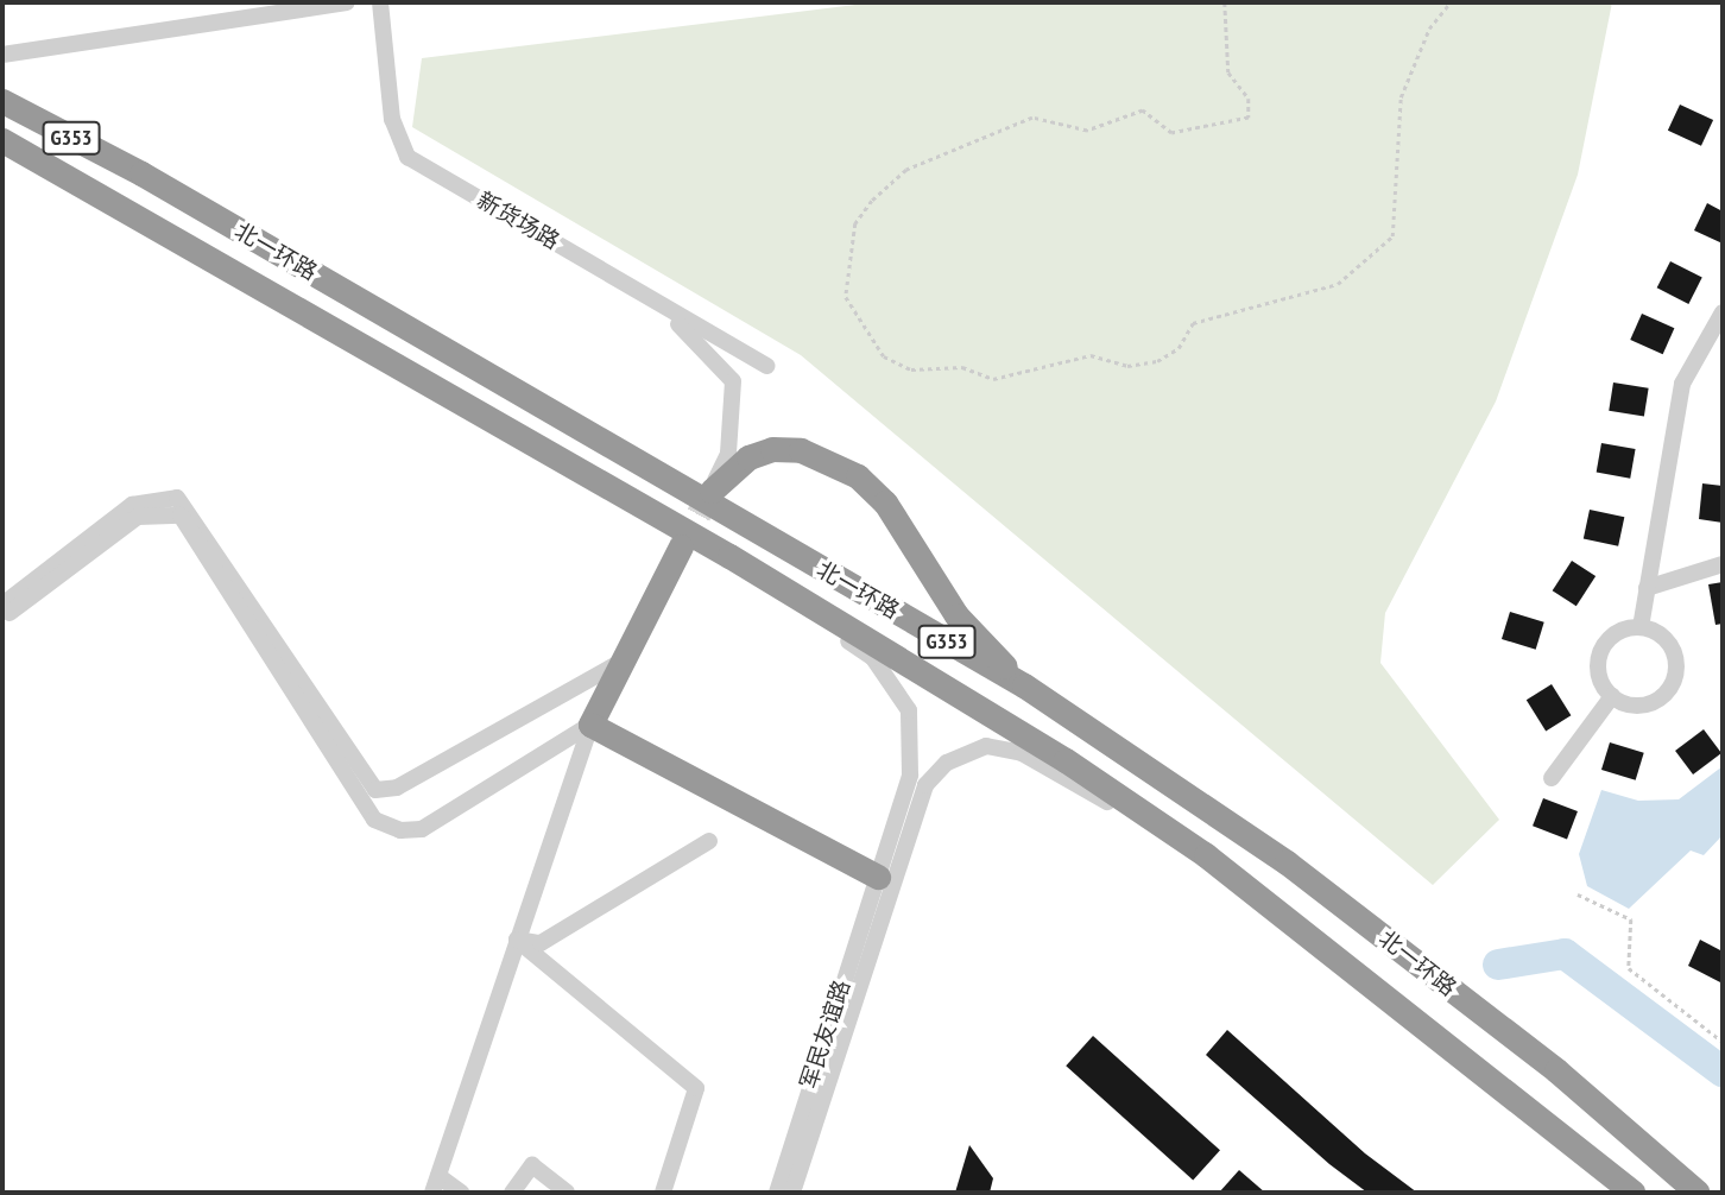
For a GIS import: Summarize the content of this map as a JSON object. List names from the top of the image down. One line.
{"streets":{"highway":["G353","北一环路"],"street":["新货场路","军民友谊路"]}}
